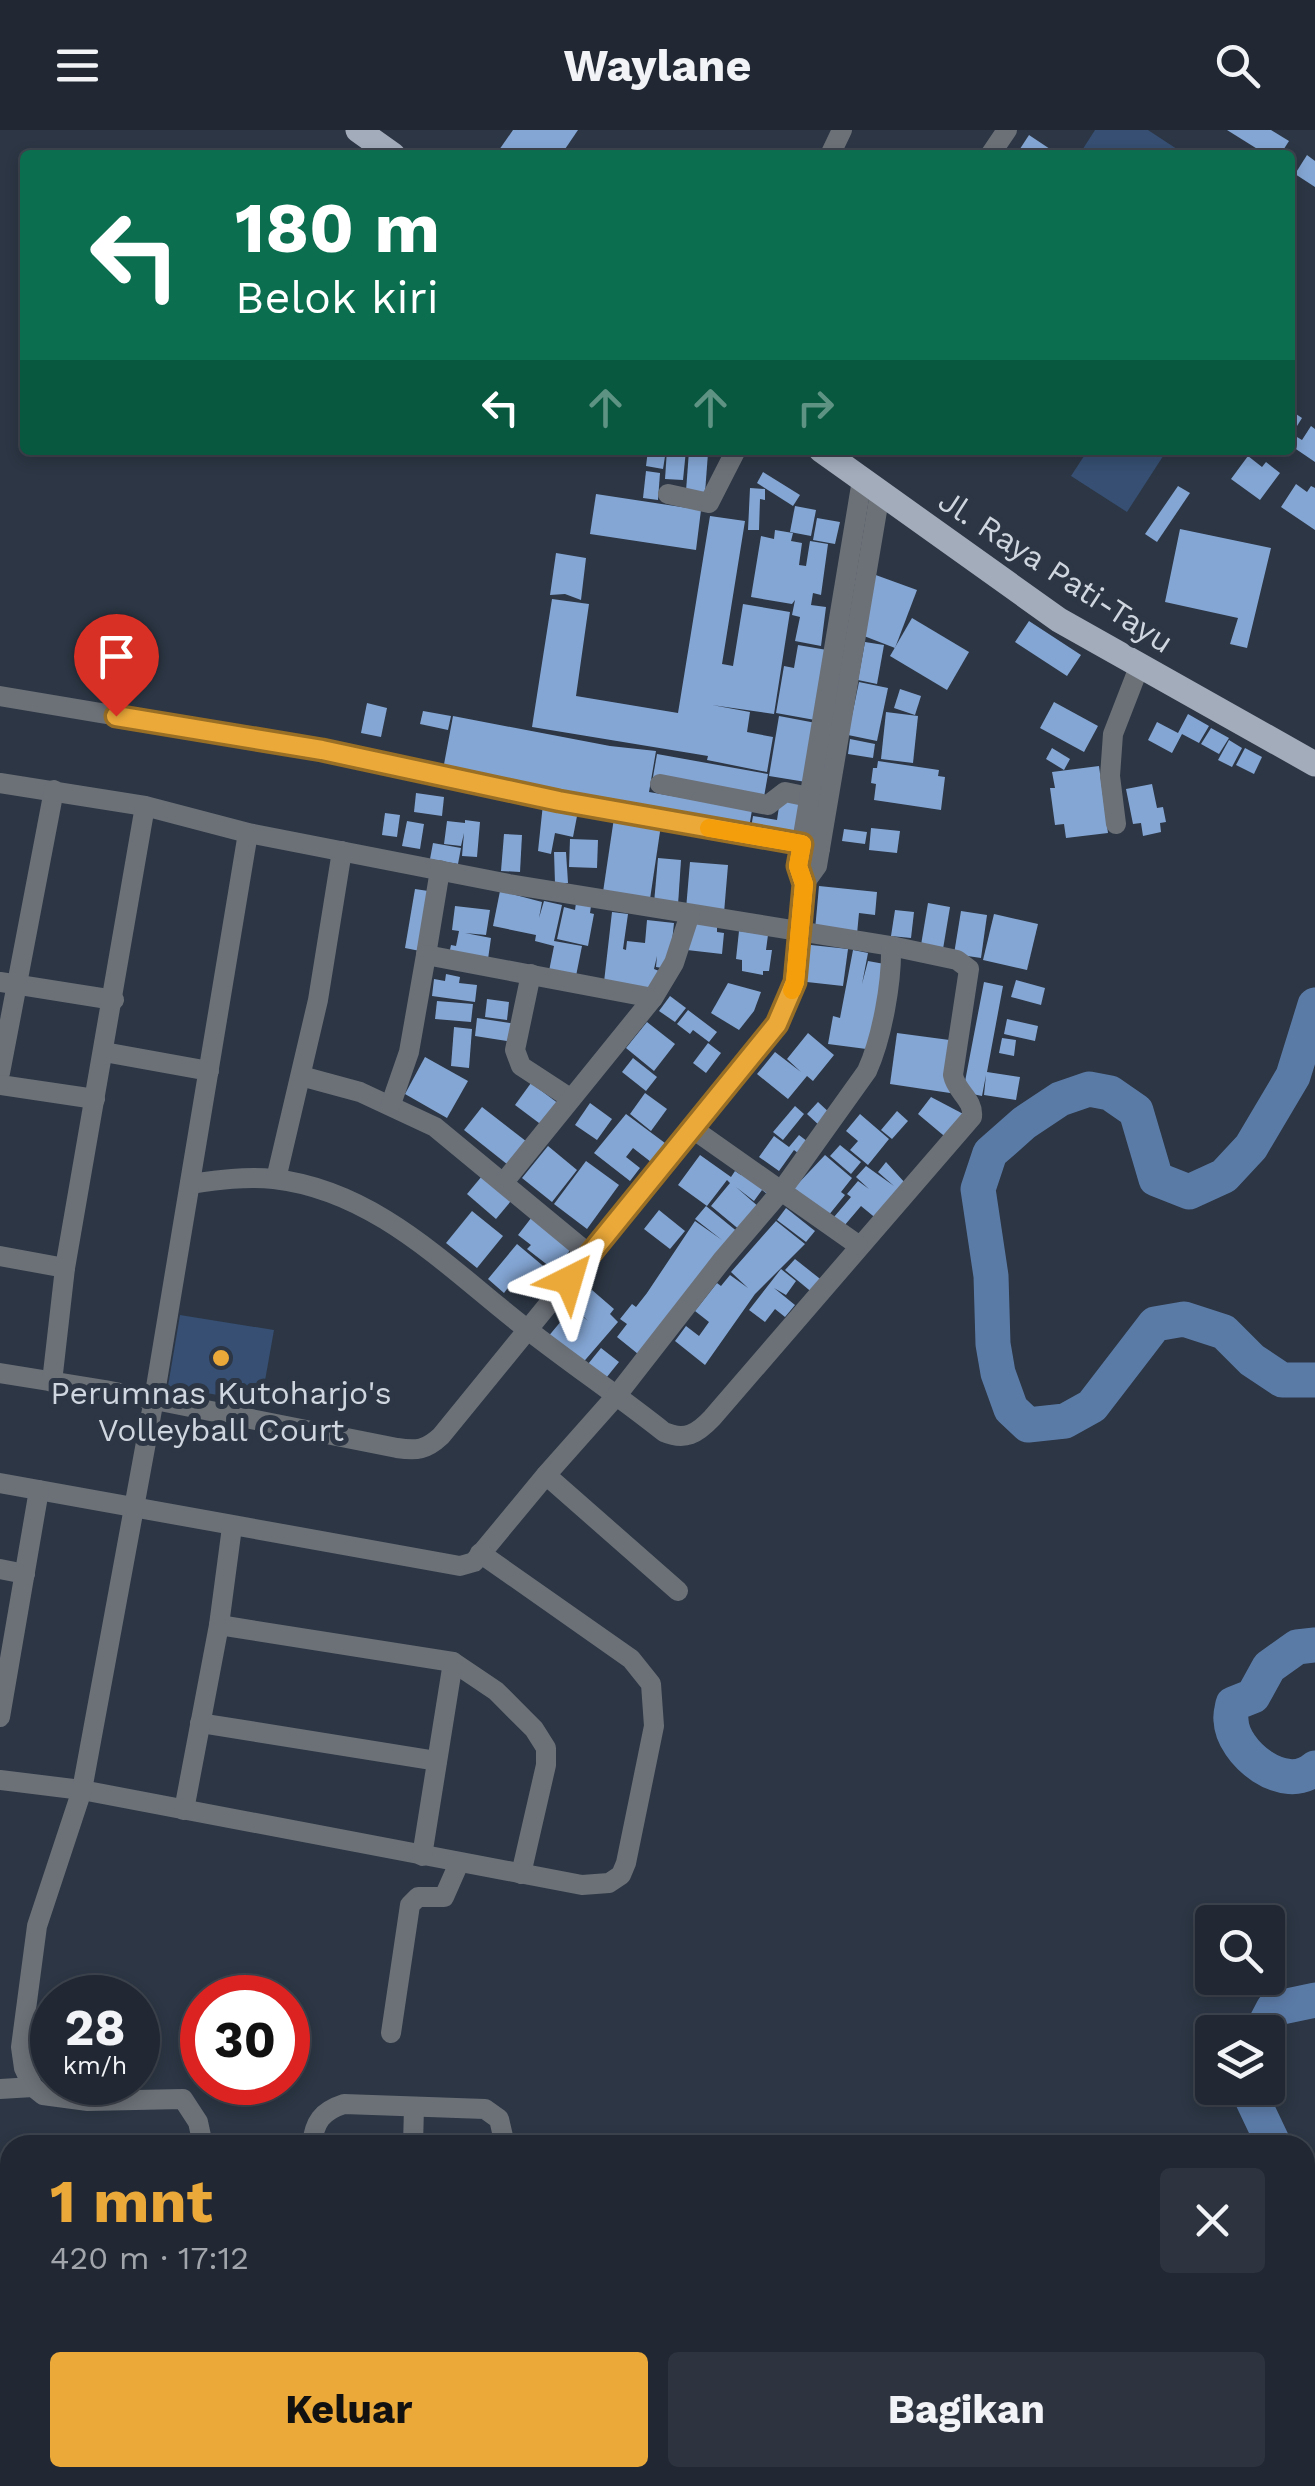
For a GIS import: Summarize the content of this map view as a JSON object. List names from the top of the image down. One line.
{"streets":{"main road":["Jl. Raya Pati-Tayu"]},"places":["Perumnas Kutoharjo's Volleyball Court"],"page":{"header":"Waylane","turn":["180 m","Belok kiri"],"speed":"28 km/h","limit":"30","heading":["1 mnt","420 m · 17:12"],"buttons":["Keluar","Bagikan"]}}
